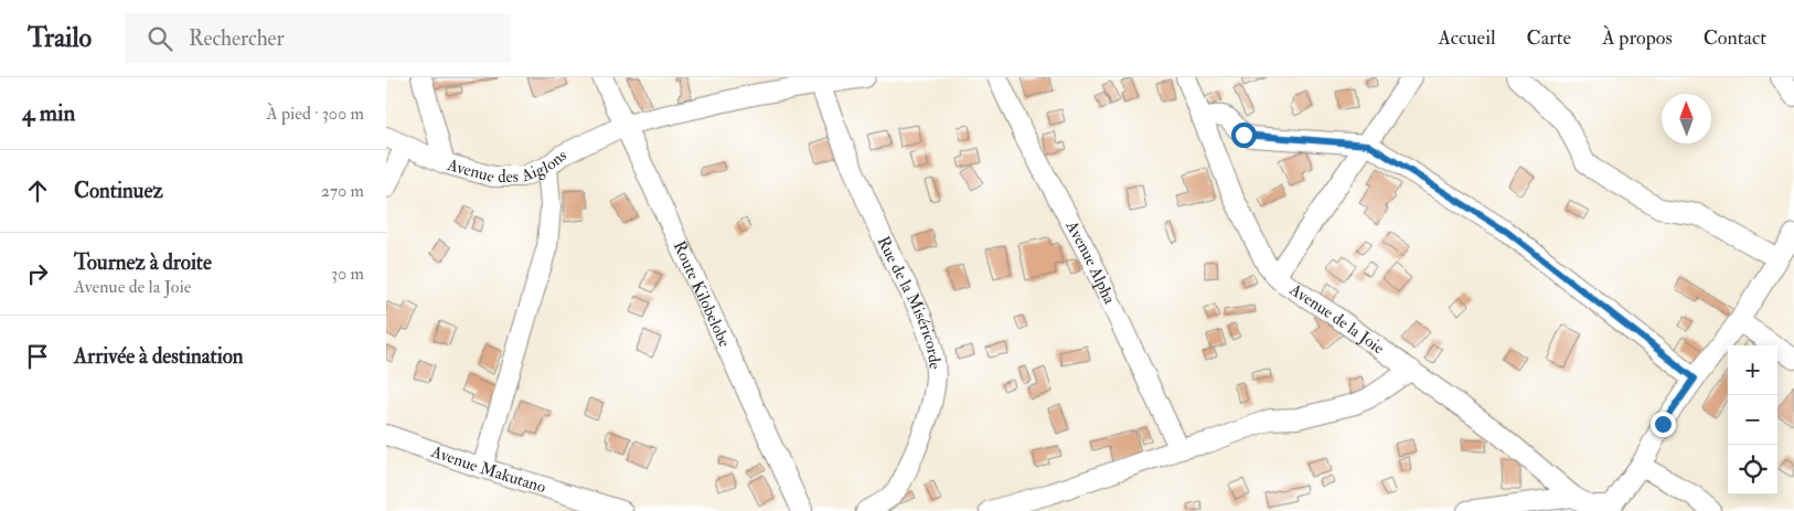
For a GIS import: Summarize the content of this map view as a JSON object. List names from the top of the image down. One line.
{"streets":{"street":["Avenue des Aiglons","Avenue Alpha","Route Kilobelobe","Rue de la Miséricorde","Avenue de la Joie","Avenue Makutano"]},"crossings":[["Avenue des Aiglons","Route Kilobelobe"],["Avenue des Aiglons","Rue de la Miséricorde"]],"north":"top","page":{"header":"Trailo","search":"Rechercher","nav":["Accueil","Carte","À propos","Contact"],"heading":["4 min","À pied · 300 m"],"list":[["Continuez","270 m"],["Tournez à droite","Avenue de la Joie","30 m"],"Arrivée à destination"],"map_buttons":["+","−"]}}
